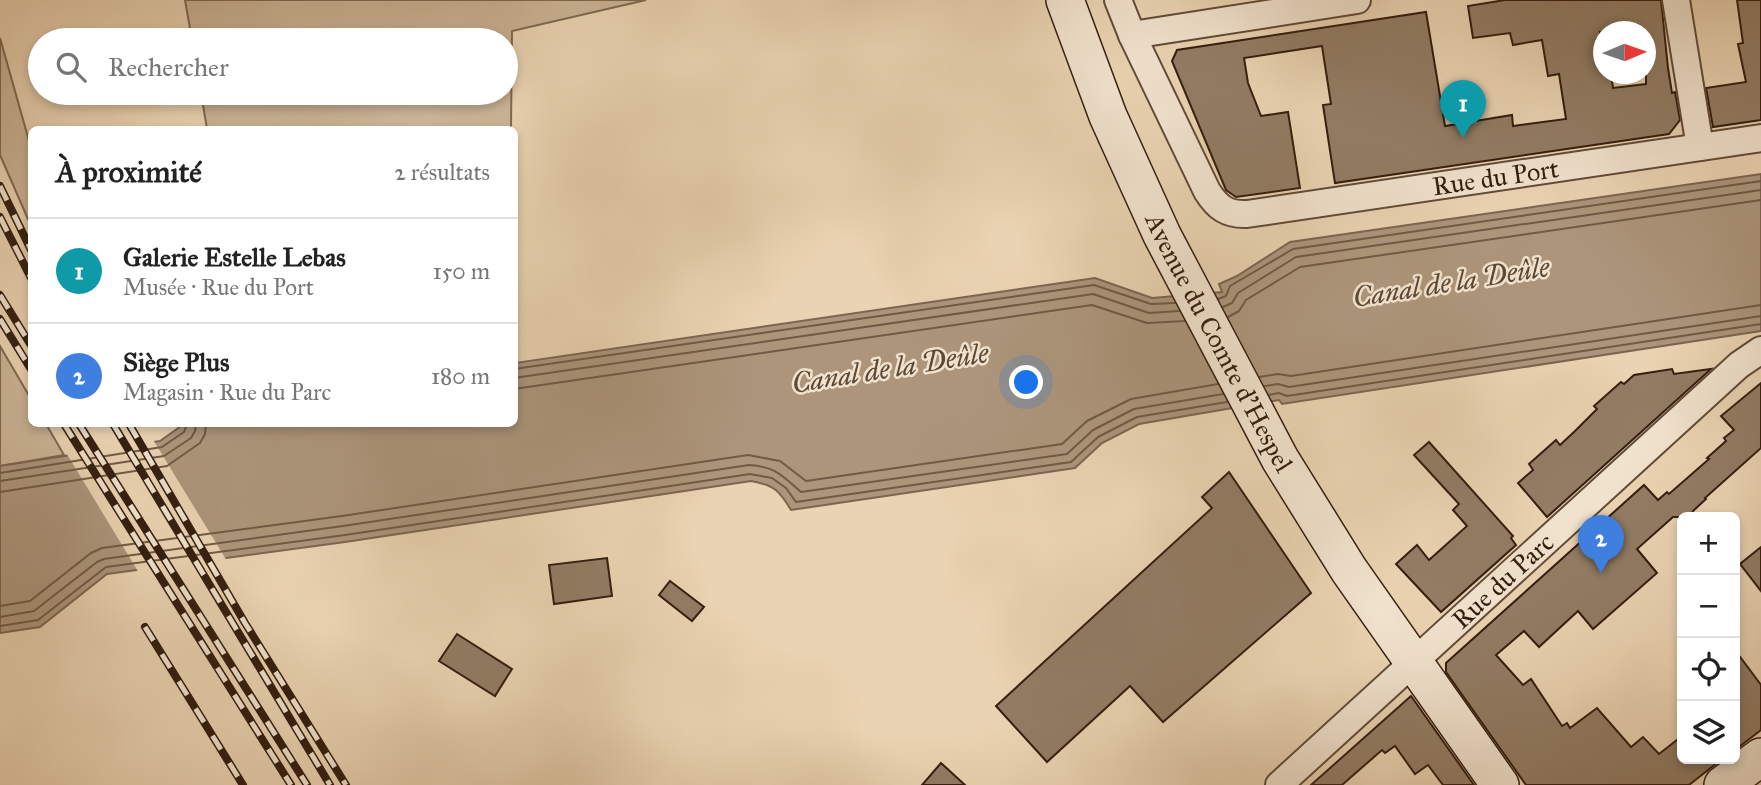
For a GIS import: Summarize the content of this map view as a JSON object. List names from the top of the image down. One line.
{"streets":{"street":["Rue du Port","Avenue du Comte d'Hespel","Rue du Parc"]},"crossings":[["Avenue du Comte d'Hespel","Rue du Parc"]],"water":["Canal de la Deûle"],"north":"right","page":{"search":"Rechercher","pins":["1","2"],"heading":["À proximité","2 résultats"],"list":[{"mark":"1","name":"Galerie Estelle Lebas","note":"Musée · Rue du Port","value":"150 m"},{"mark":"2","name":"Siège Plus","note":"Magasin · Rue du Parc","value":"180 m"}],"map_buttons":["+","−"]}}
